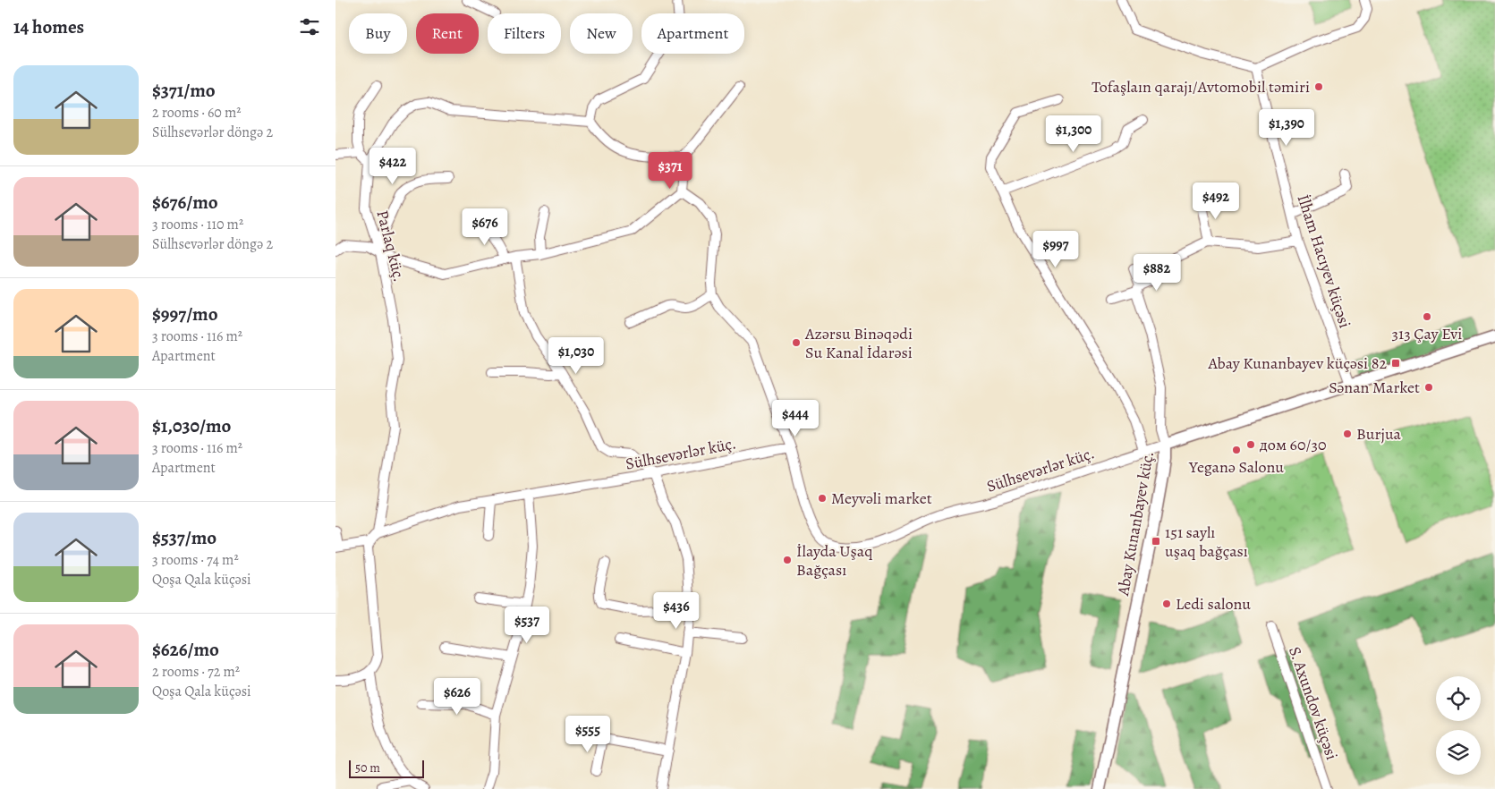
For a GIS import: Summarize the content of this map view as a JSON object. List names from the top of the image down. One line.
{"streets":{"street":["Parlaq küç.","İlham Hacıyev küçəsi","Sülhsevərlər küç.","Abay Kunanbayev küç.","S. Axundov küçəsi"]},"crossings":[["Parlaq küç.","Sülhsevərlər küç."],["İlham Hacıyev küçəsi","Abay Kunanbayev küç."],["Sülhsevərlər küç.","Abay Kunanbayev küç."]],"places":{"other":["Tofaşlaın qarajı/Avtomobil təmiri","313 Çay Evi","Azərsu Binəqədi Su Kanal İdarəsi","Sənan Market","Burjua","дом 60/30","Yeganə Salonu","Meyvəli market","İlayda Uşaq Bağçası","Ledi salonu"],"transit":["Abay Kunanbayev küçəsi 82","151 saylı uşaq bağçası"]},"scale_bar":"50 m","page":{"heading":"14 homes","chip":["Buy","Rent","Filters","New","Apartment"],"list":[{"name":"$371/mo","note":"2 rooms · 60 m² · Sülhsevərlər döngə 2"},{"name":"$676/mo","note":"3 rooms · 110 m² · Sülhsevərlər döngə 2"},{"name":"$997/mo","note":"3 rooms · 116 m² · Apartment"},{"name":"$1,030/mo","note":"3 rooms · 116 m² · Apartment"},{"name":"$537/mo","note":"3 rooms · 74 m² · Qoşa Qala küçəsi"},{"name":"$626/mo","note":"2 rooms · 72 m² · Qoşa Qala küçəsi"}],"price":["$1,390","$1,300","$422","$371","$492","$676","$997","$882","$1,030","$444","$436","$537","$626","$555"],"scale":"50 m"}}
